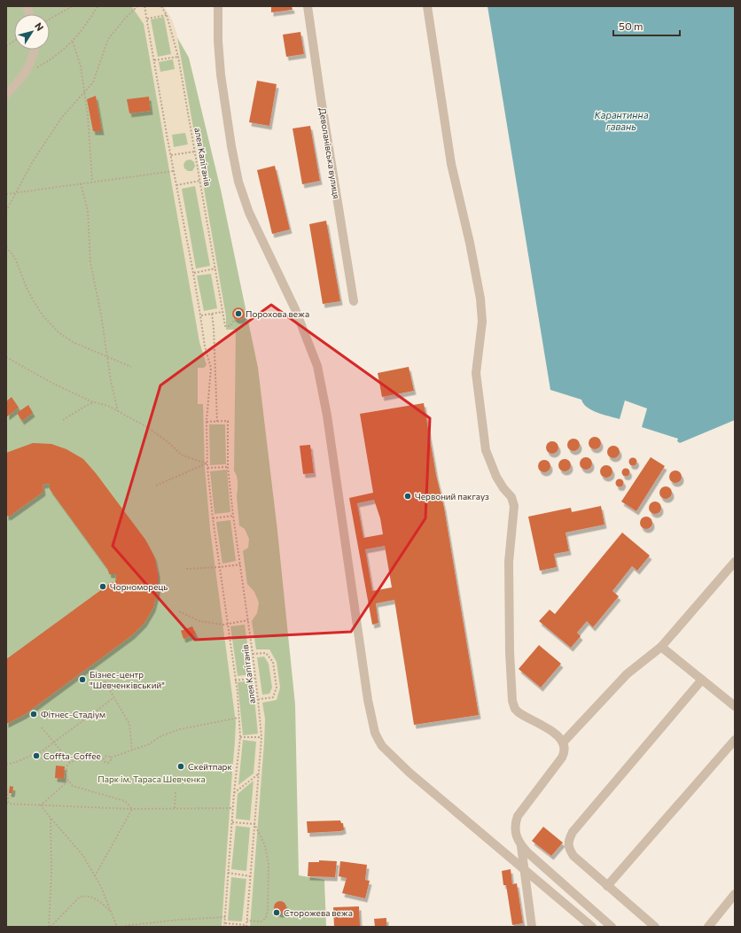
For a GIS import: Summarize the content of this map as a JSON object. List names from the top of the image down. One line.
{"streets":{"street":["Деволанівська вулиця"],"path":["алея Капітанів"]},"water":["Карантинна гавань"],"parks":["Парк ім. Тараса Шевченка"],"places":["Порохова вежа","Червоний пакгауз","Чорноморець","Бізнес-центр \"Шевченківський\"","Фітнес-Стадіум","Coffta-Coffee","Скейтпарк","Сторожева вежа"],"scale_bar":"50 m","north":"top right"}
